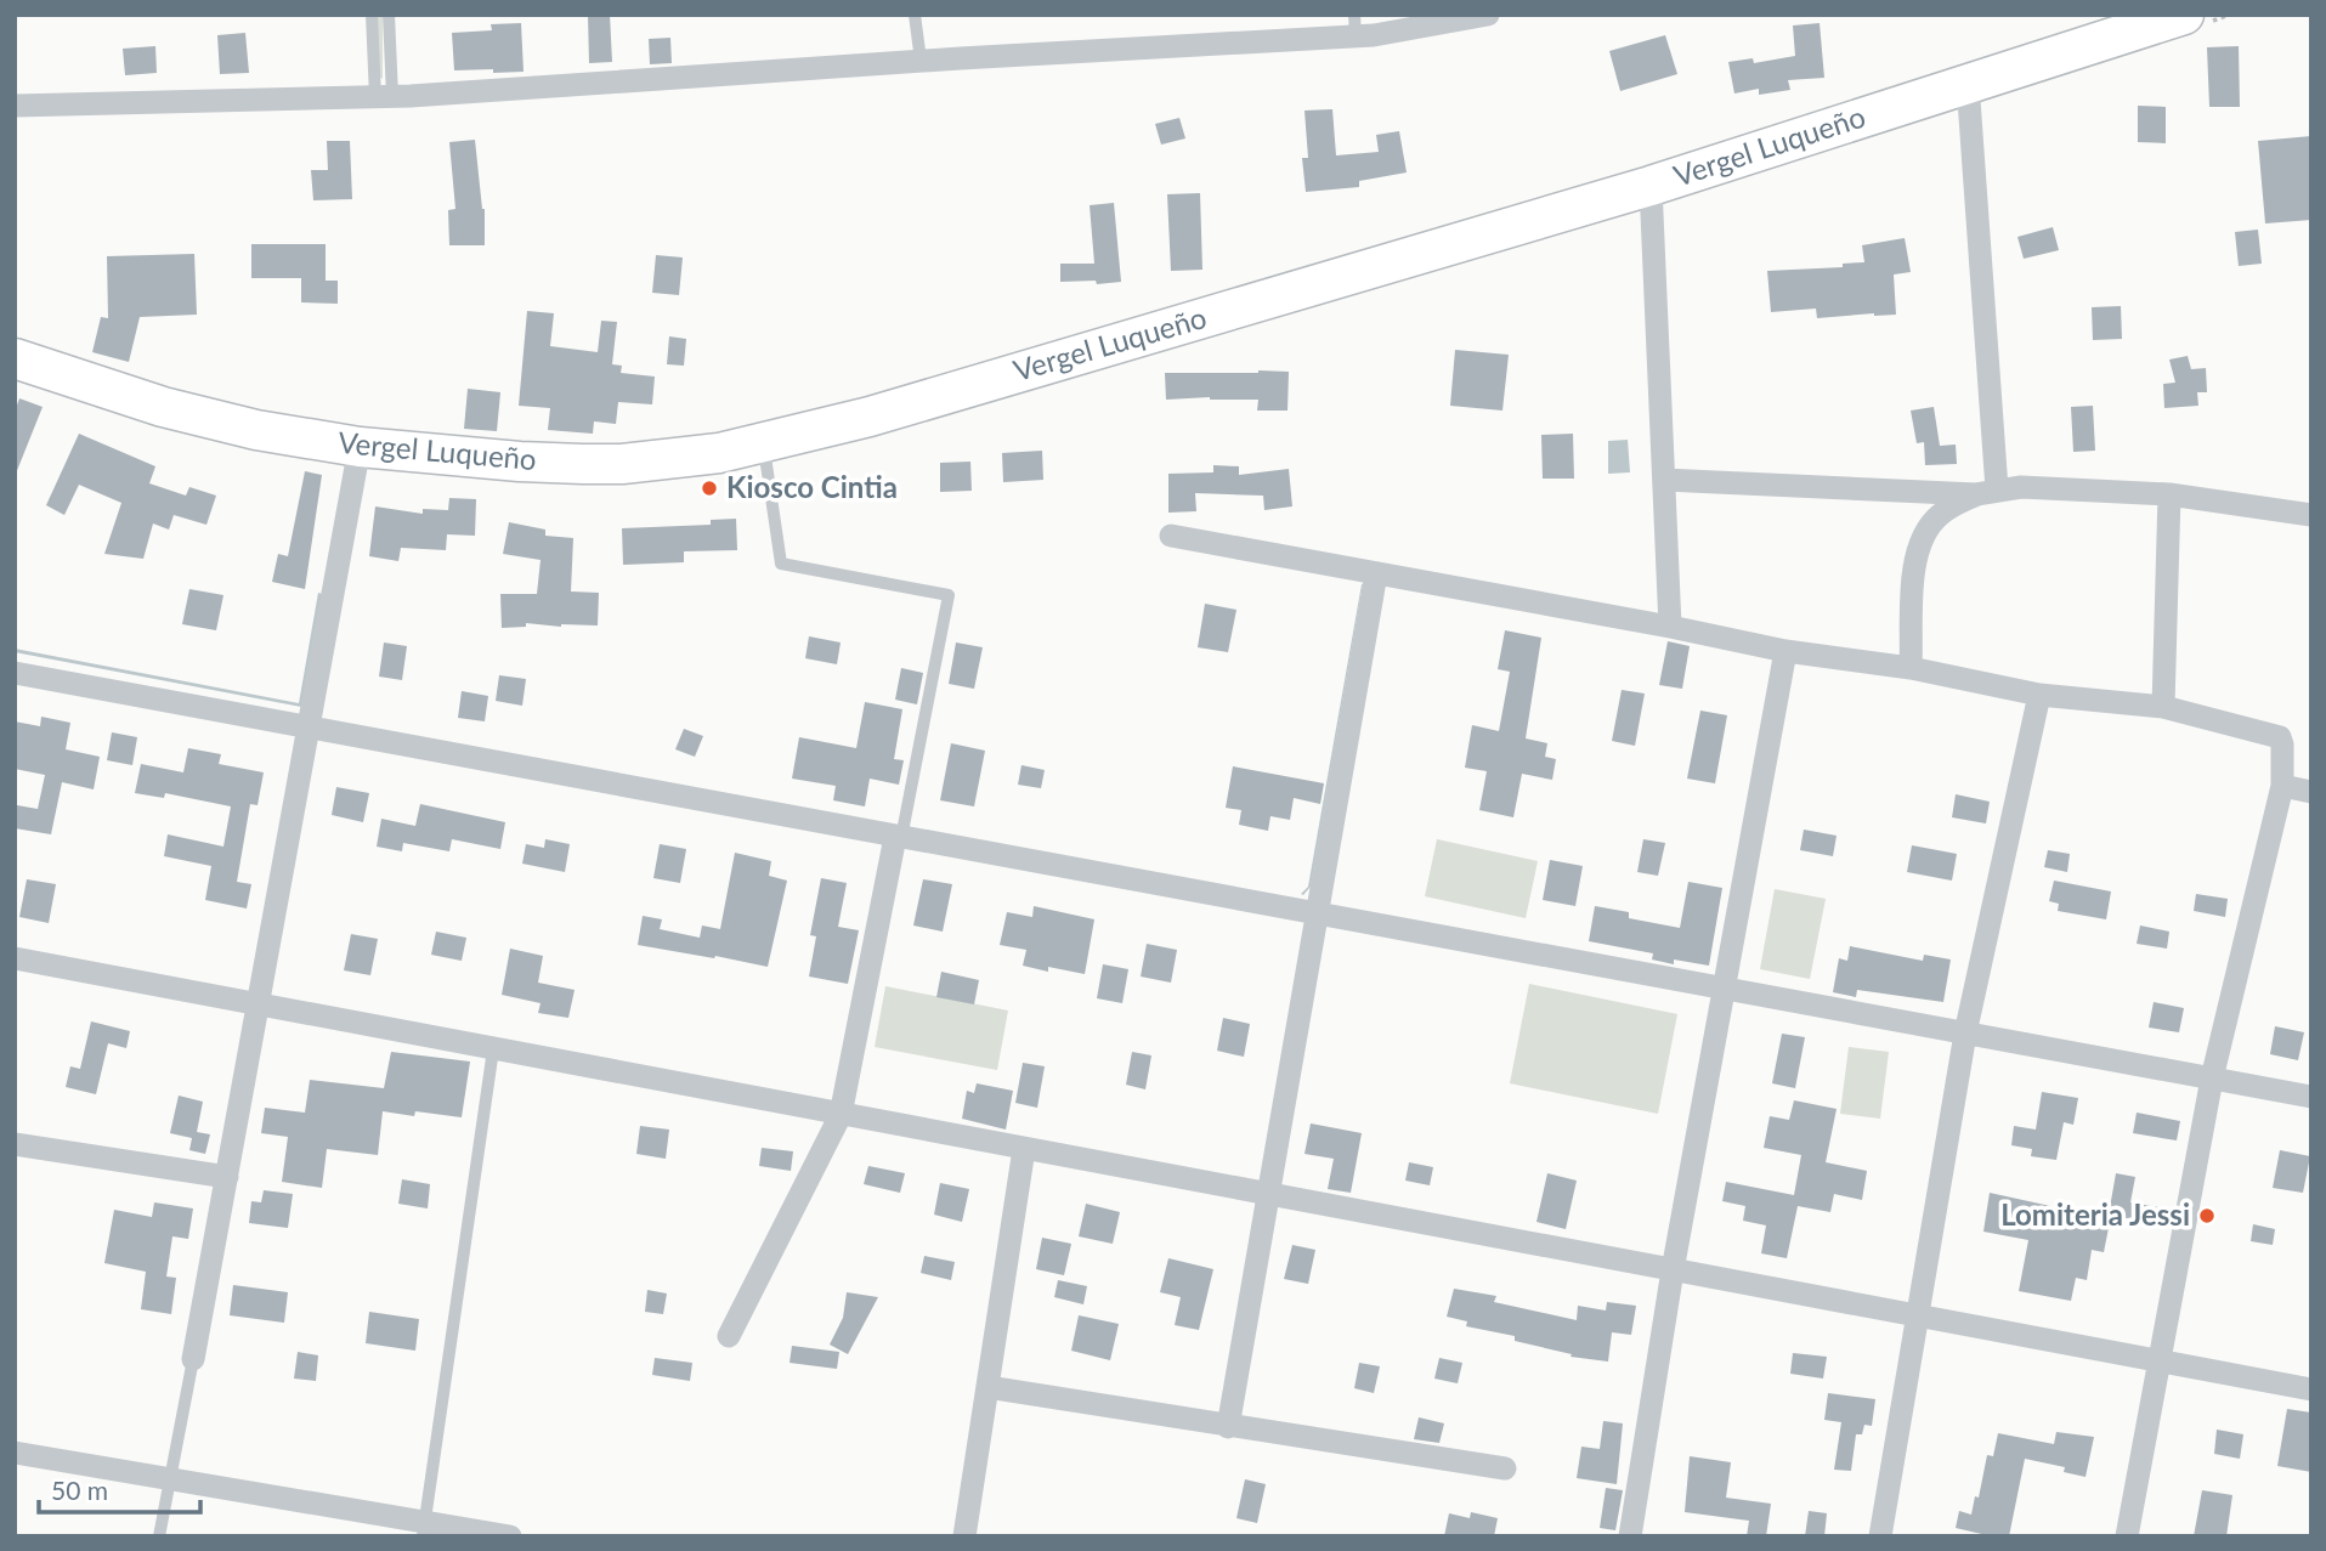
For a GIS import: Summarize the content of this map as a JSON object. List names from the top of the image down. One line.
{"streets":{"main road":["Vergel Luqueño"]},"places":["Kiosco Cintia","Lomiteria Jessi"],"scale_bar":"50 m"}
